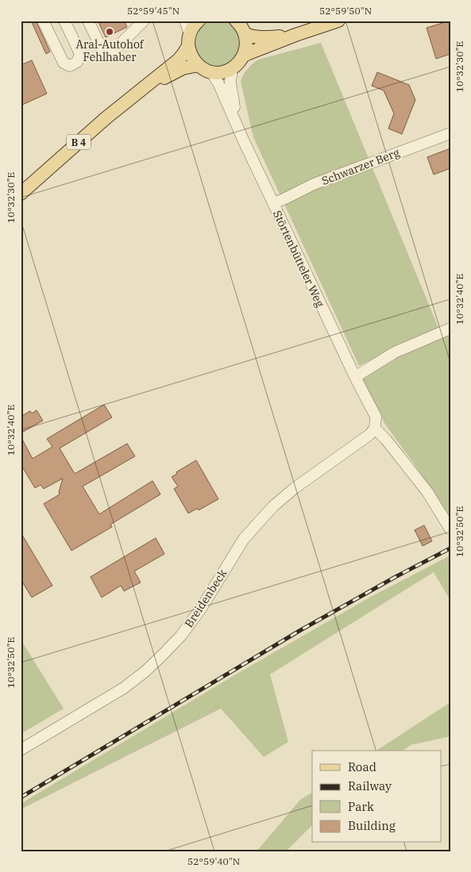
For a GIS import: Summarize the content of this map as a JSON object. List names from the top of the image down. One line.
{"streets":{"main road":["B 4"],"street":["Schwarzer Berg","Störtenbütteler Weg","Breidenbeck"]},"crossings":[["Schwarzer Berg","Störtenbütteler Weg"],["Störtenbütteler Weg","Breidenbeck"]],"places":["Aral-Autohof Fehlhaber"],"legend":["Road","Railway","Park","Building"],"coordinates":["52°59'45\"N","52°59'50\"N","10°32'30\"E","10°32'40\"E","10°32'50\"E","52°59'40\"N"]}
